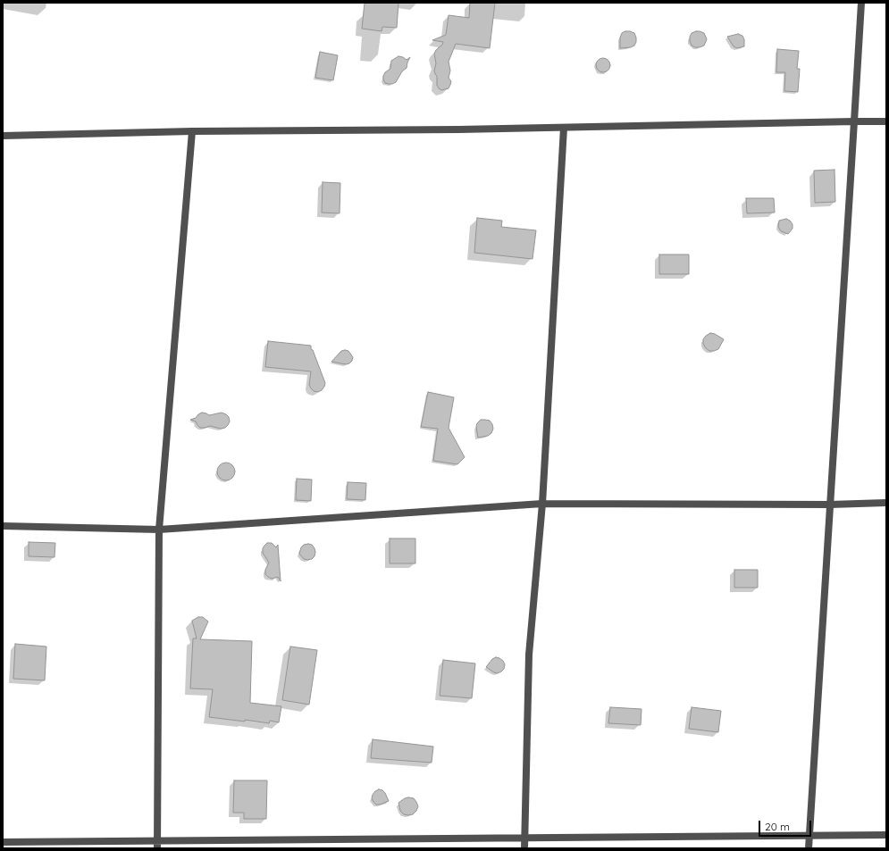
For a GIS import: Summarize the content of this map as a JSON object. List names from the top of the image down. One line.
{"scale_bar":"20 m"}
